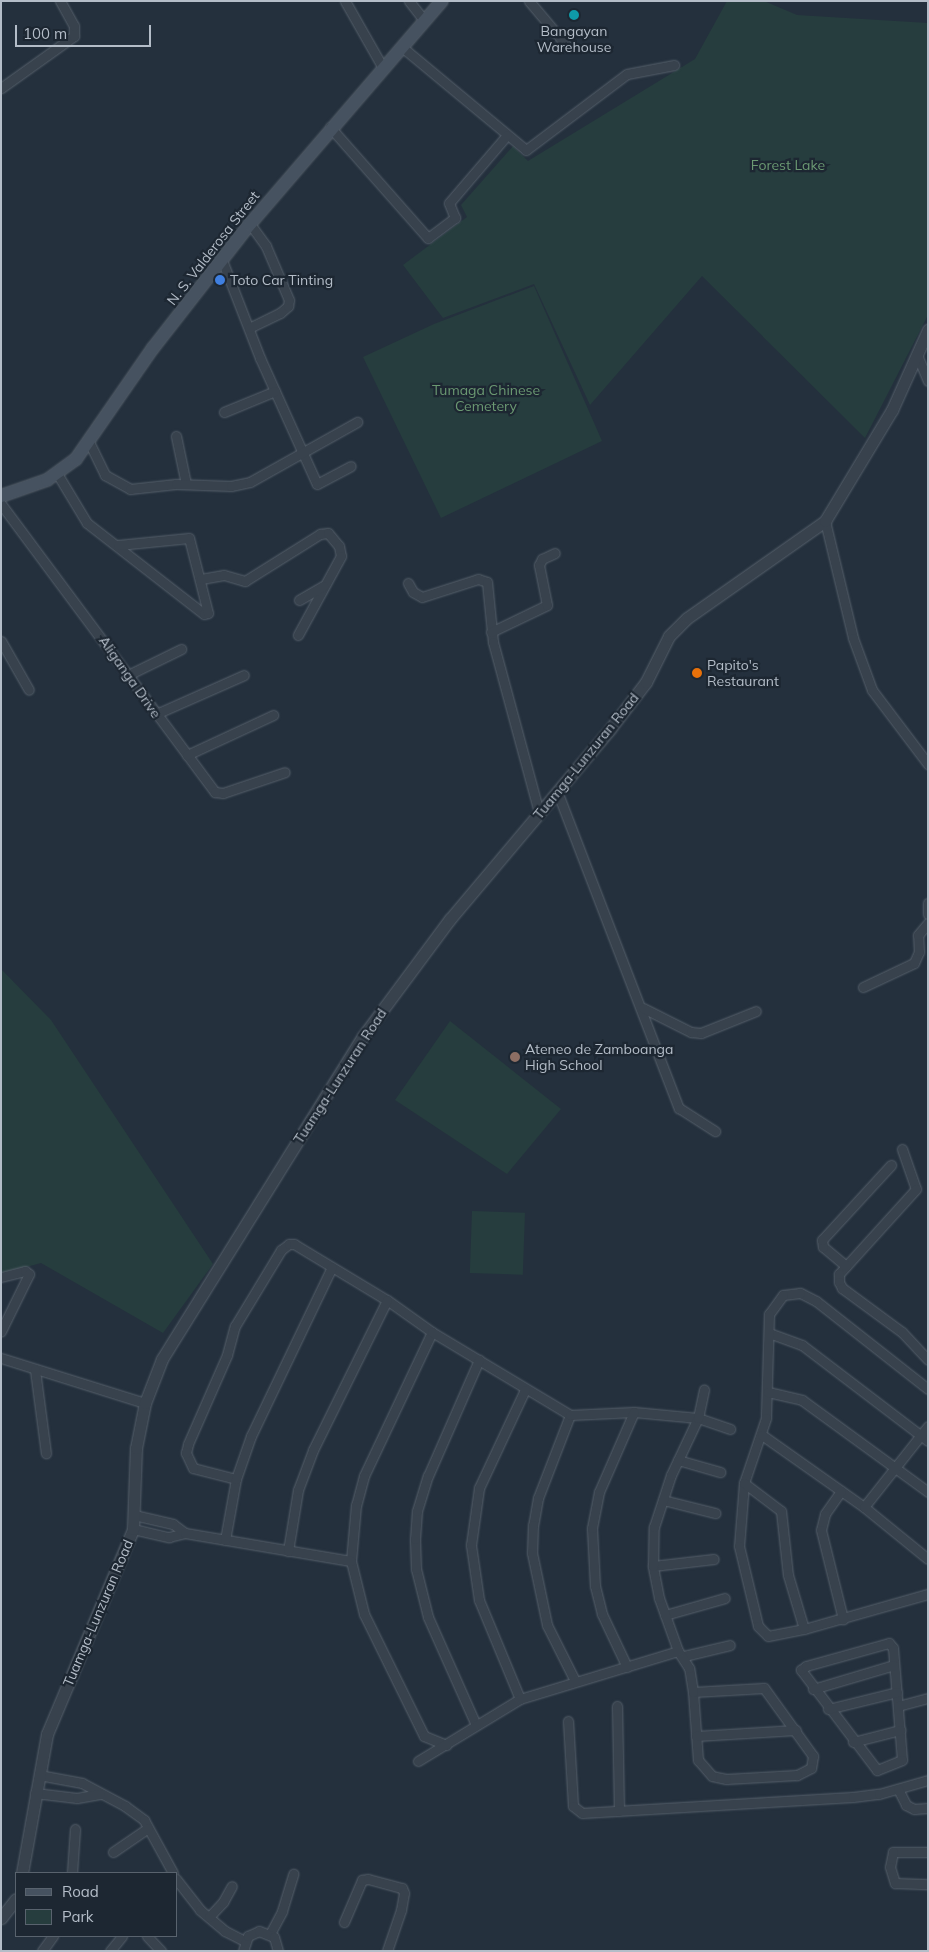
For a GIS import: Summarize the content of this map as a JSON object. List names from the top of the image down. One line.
{"streets":{"main road":["N. S. Valderosa Street"],"street":["Aliganga Drive","Tuamga-Lunzuran Road"]},"parks":["Forest Lake","Tumaga Chinese Cemetery"],"places":["Bangayan Warehouse","Toto Car Tinting","Papito's Restaurant","Ateneo de Zamboanga High School"],"legend":["Road","Park"],"scale_bar":"100 m"}
